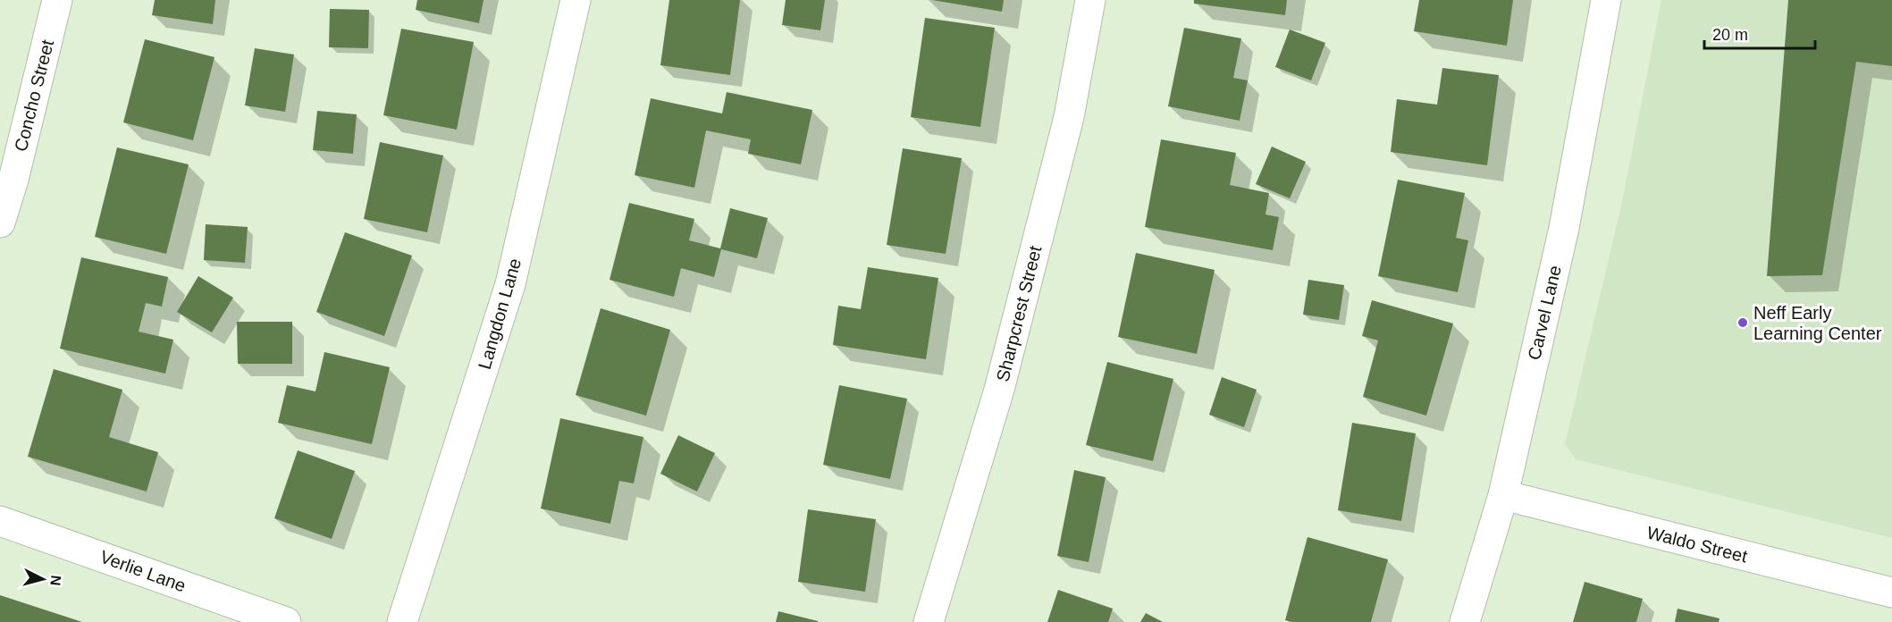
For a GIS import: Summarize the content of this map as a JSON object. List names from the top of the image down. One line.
{"streets":{"street":["Concho Street","Carvel Lane","Langdon Lane","Sharpcrest Street","Waldo Street","Verlie Lane"]},"crossings":[["Carvel Lane","Waldo Street"]],"places":["Neff Early Learning Center"],"scale_bar":"20 m","north":"right"}
